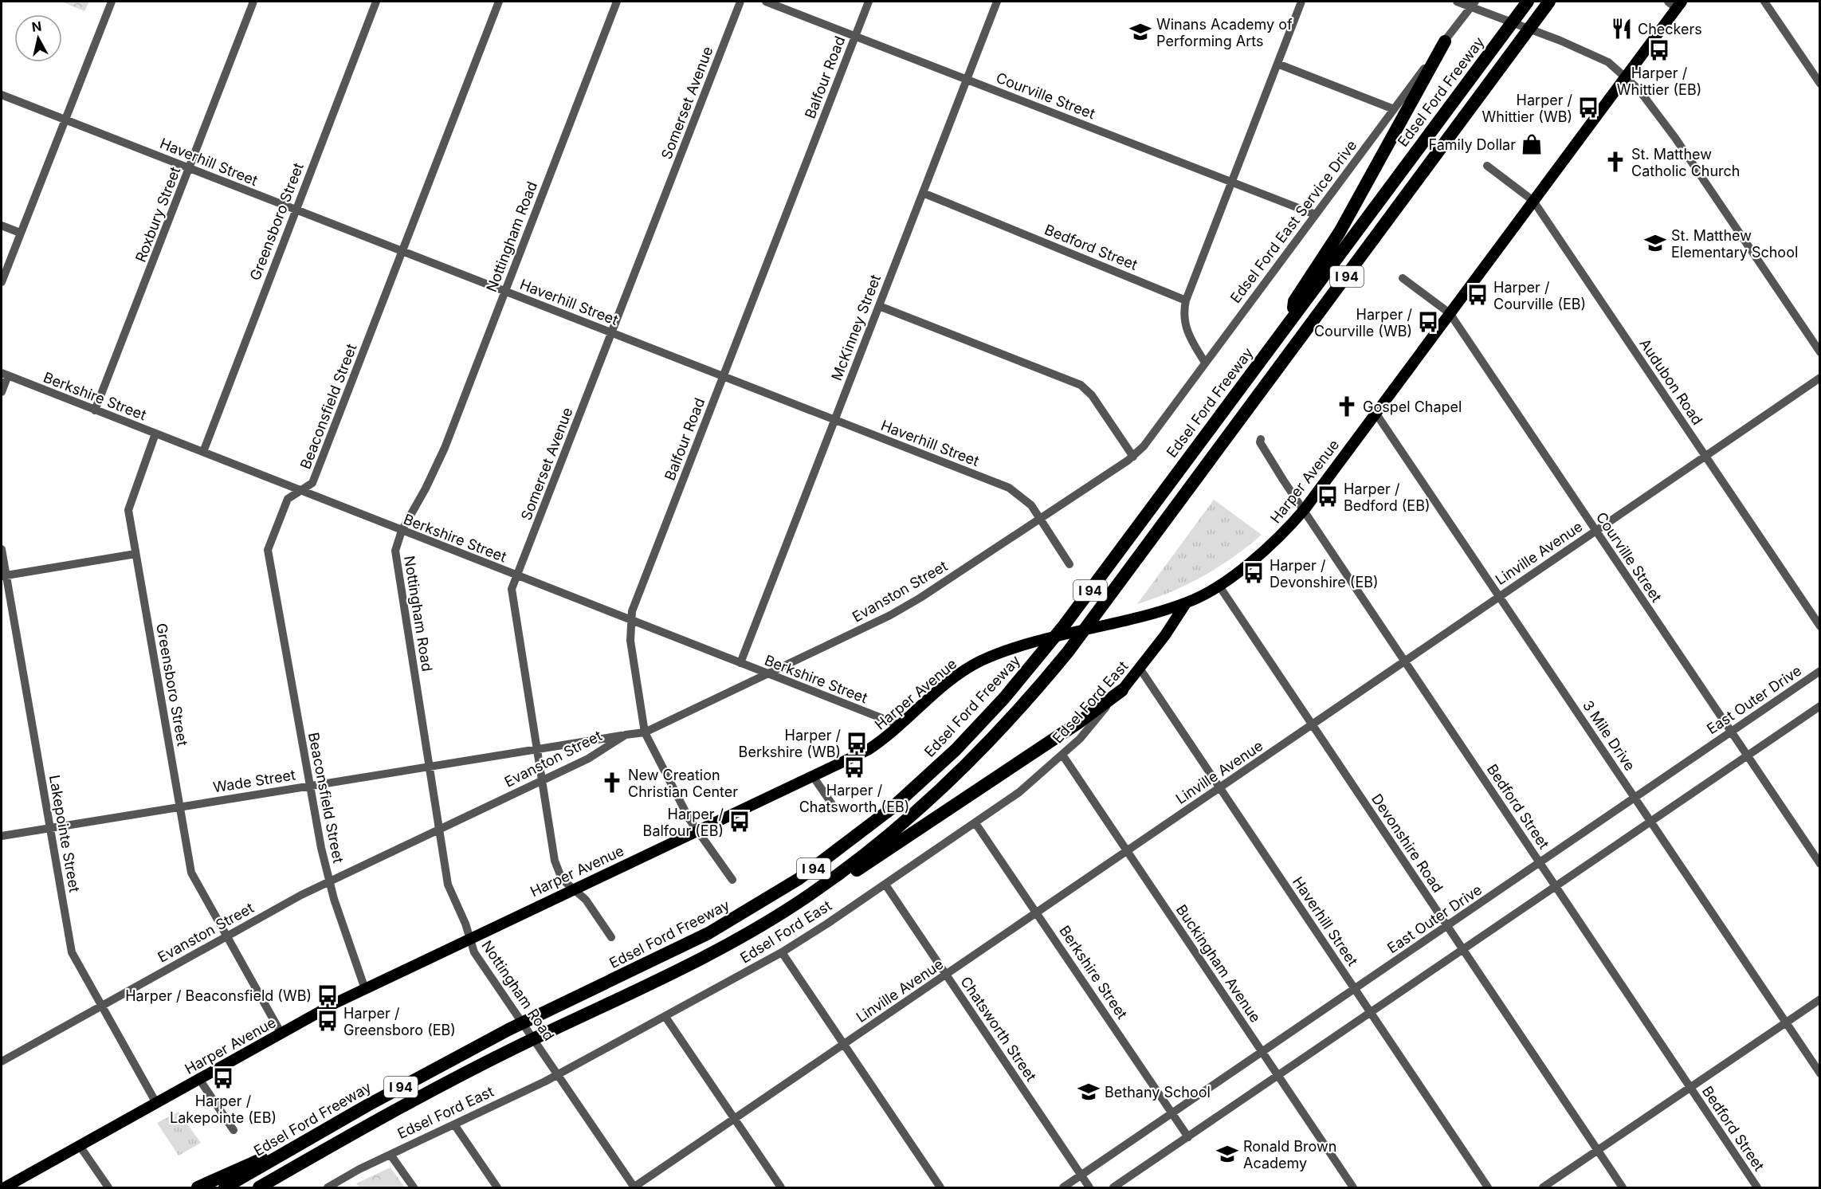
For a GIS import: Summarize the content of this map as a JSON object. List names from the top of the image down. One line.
{"streets":{"highway":["Edsel Ford Freeway","I 94"],"main road":["Harper Avenue","Edsel Ford East"],"street":["Balfour Road","Courville Street","Somerset Avenue","Haverhill Street","Roxbury Street","Greensboro Street","Edsel Ford East Service Drive","Nottingham Road","Bedford Street","McKinney Street","Audubon Road","Berkshire Street","Beaconsfield Street","Linville Avenue","Evanston Street","East Outer Drive","3 Mile Drive","Wade Street","Lakepointe Street","Devonshire Road","Buckingham Avenue","Chatsworth Street"]},"crossings":[["Balfour Road","Courville Street"],["Balfour Road","Haverhill Street"],["Balfour Road","Berkshire Street"],["Balfour Road","Harper Avenue"],["Balfour Road","Evanston Street"],["Courville Street","Edsel Ford East Service Drive"],["Courville Street","McKinney Street"],["Courville Street","Harper Avenue"],["Courville Street","Linville Avenue"],["Courville Street","East Outer Drive"],["Somerset Avenue","Haverhill Street"],["Somerset Avenue","Berkshire Street"],["Somerset Avenue","Harper Avenue"],["Somerset Avenue","Evanston Street"],["Somerset Avenue","Wade Street"],["Haverhill Street","Roxbury Street"],["Haverhill Street","Greensboro Street"],["Haverhill Street","Nottingham Road"],["Haverhill Street","McKinney Street"],["Haverhill Street","Beaconsfield Street"],["Haverhill Street","Linville Avenue"],["Haverhill Street","Evanston Street"],["Haverhill Street","East Outer Drive"],["Haverhill Street","Edsel Ford East"],["Roxbury Street","Berkshire Street"],["Greensboro Street","Berkshire Street"],["Greensboro Street","Harper Avenue"],["Greensboro Street","Evanston Street"],["Greensboro Street","Wade Street"],["Edsel Ford East Service Drive","Evanston Street"],["Nottingham Road","Berkshire Street"],["Nottingham Road","Harper Avenue"],["Nottingham Road","Linville Avenue"],["Nottingham Road","Evanston Street"],["Nottingham Road","Edsel Ford East"],["Nottingham Road","Wade Street"],["Bedford Street","McKinney Street"],["Bedford Street","Harper Avenue"],["Bedford Street","Linville Avenue"],["Bedford Street","East Outer Drive"],["McKinney Street","Berkshire Street"],["Audubon Road","Harper Avenue"],["Audubon Road","Linville Avenue"],["Berkshire Street","Beaconsfield Street"],["Berkshire Street","Harper Avenue"],["Berkshire Street","Linville Avenue"],["Berkshire Street","Evanston Street"],["Berkshire Street","East Outer Drive"],["Berkshire Street","Edsel Ford East"],["Beaconsfield Street","Harper Avenue"],["Beaconsfield Street","Evanston Street"],["Beaconsfield Street","Wade Street"],["Harper Avenue","Edsel Ford East"],["Harper Avenue","3 Mile Drive"],["Harper Avenue","Lakepointe Street"],["Harper Avenue","Devonshire Road"],["Linville Avenue","3 Mile Drive"],["Linville Avenue","Devonshire Road"],["Linville Avenue","Buckingham Avenue"],["Linville Avenue","Chatsworth Street"],["Evanston Street","Wade Street"],["Evanston Street","Lakepointe Street"],["East Outer Drive","3 Mile Drive"],["East Outer Drive","Devonshire Road"],["East Outer Drive","Buckingham Avenue"],["East Outer Drive","Chatsworth Street"],["Edsel Ford East","Buckingham Avenue"],["Edsel Ford East","Chatsworth Street"],["Wade Street","Lakepointe Street"]],"places":{"restaurant":["Checkers"],"school or university":["Winans Academy of Performing Arts","St. Matthew Elementary School","Bethany School","Ronald Brown Academy"],"bus stop":["Harper / Whittier (EB)","Harper / Whittier (WB)","Harper / Courville (EB)","Harper / Courville (WB)","Harper / Bedford (EB)","Harper / Devonshire (EB)","Harper / Berkshire (WB)","Harper / Chatsworth (EB)","Harper / Balfour (EB)","Harper / Beaconsfield (WB)","Harper / Greensboro (EB)","Harper / Lakepointe (EB)"],"shop":["Family Dollar"],"church":["St. Matthew Catholic Church","Gospel Chapel","New Creation Christian Center"]},"north":"top"}
